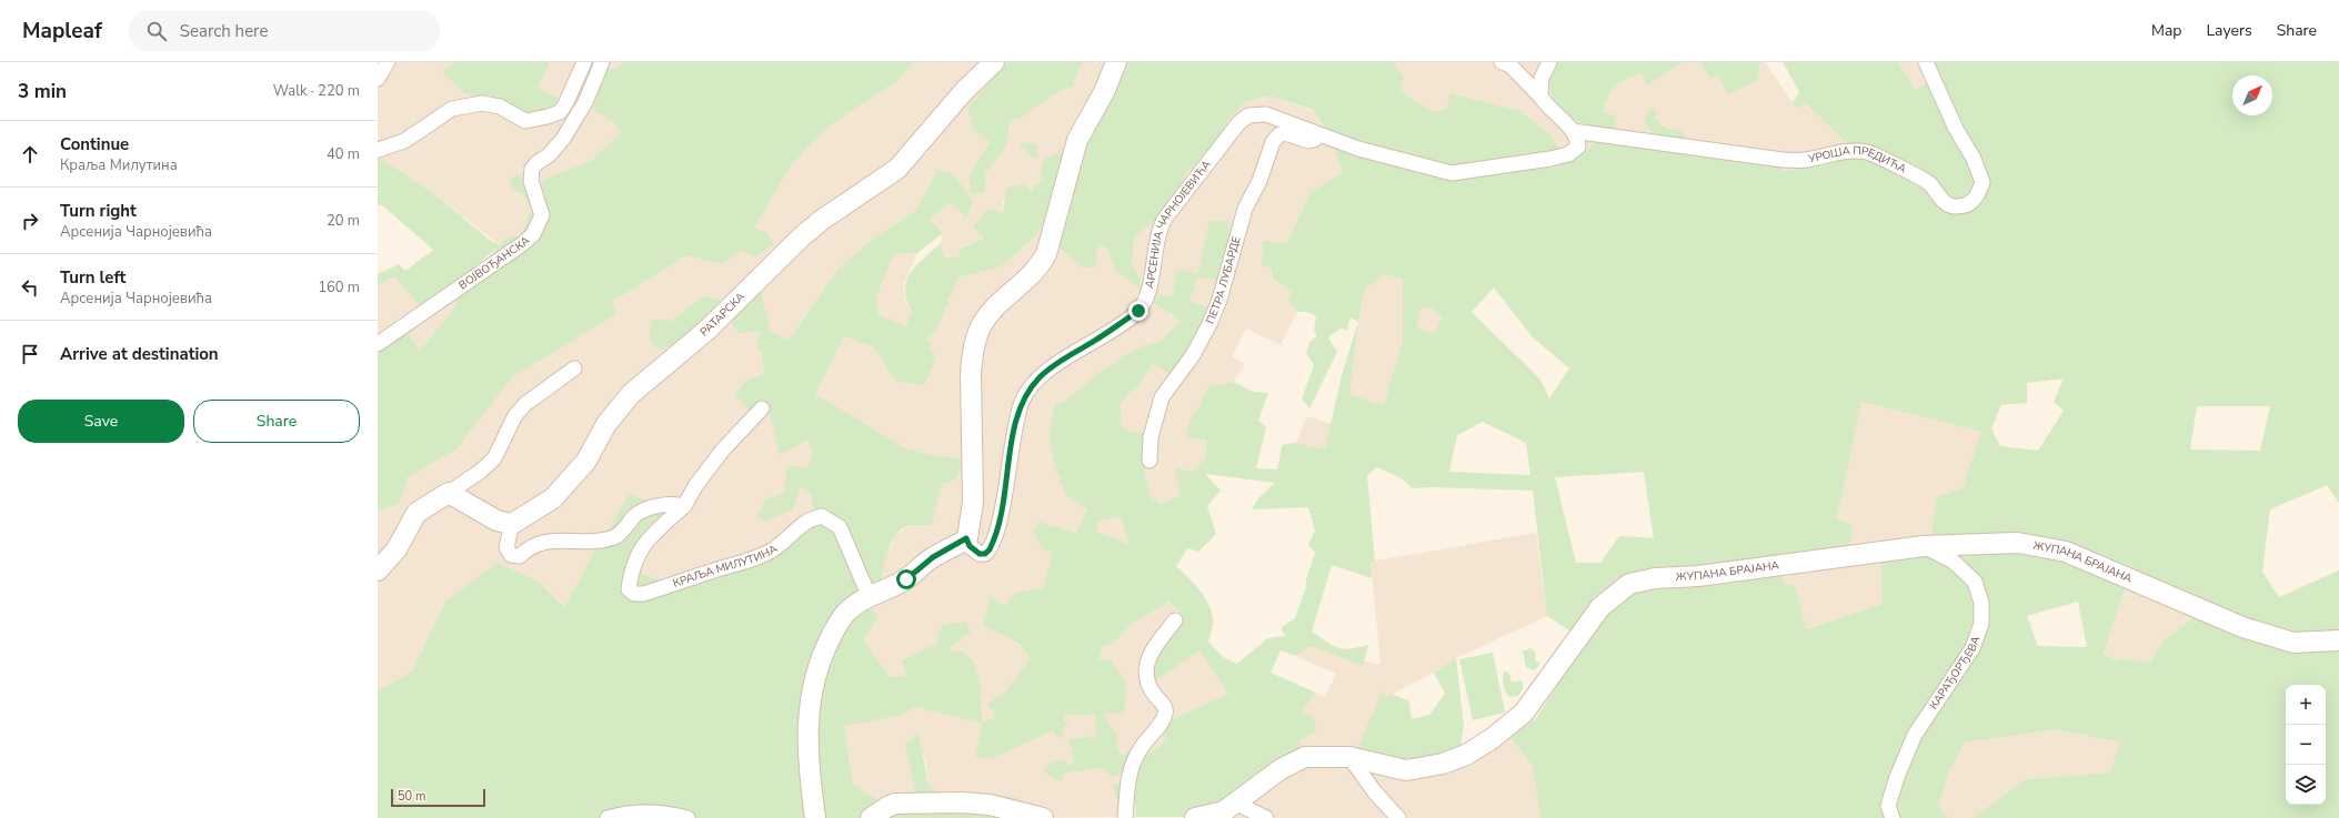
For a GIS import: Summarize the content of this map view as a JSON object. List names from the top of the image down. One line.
{"streets":{"street":["УРОША ПРЕДИЋА","АРСЕНИЈА ЧАРНОЈЕВИЋА","ВОЈВОЂАНСКА","ПЕТРА ЛУБАРДЕ","РАТАРСКА","ЖУПАНА БРАЈАНА","КРАЉА МИЛУТИНА","КАРАЂОРЂЕВА"]},"crossings":[["УРОША ПРЕДИЋА","АРСЕНИЈА ЧАРНОЈЕВИЋА"],["АРСЕНИЈА ЧАРНОЈЕВИЋА","ПЕТРА ЛУБАРДЕ"],["ЖУПАНА БРАЈАНА","КАРАЂОРЂЕВА"]],"scale_bar":"50 m","north":"top right","page":{"header":"Mapleaf","search":"Search here","nav":["Map","Layers","Share"],"heading":["3 min","Walk · 220 m"],"list":[["Continue","Краља Милутина","40 m"],["Turn right","Арсенија Чарнојевића","20 m"],["Turn left","Арсенија Чарнојевића","160 m"],"Arrive at destination"],"buttons":["Save","Share"],"map_buttons":["+","−"],"scale":"50 m"}}
